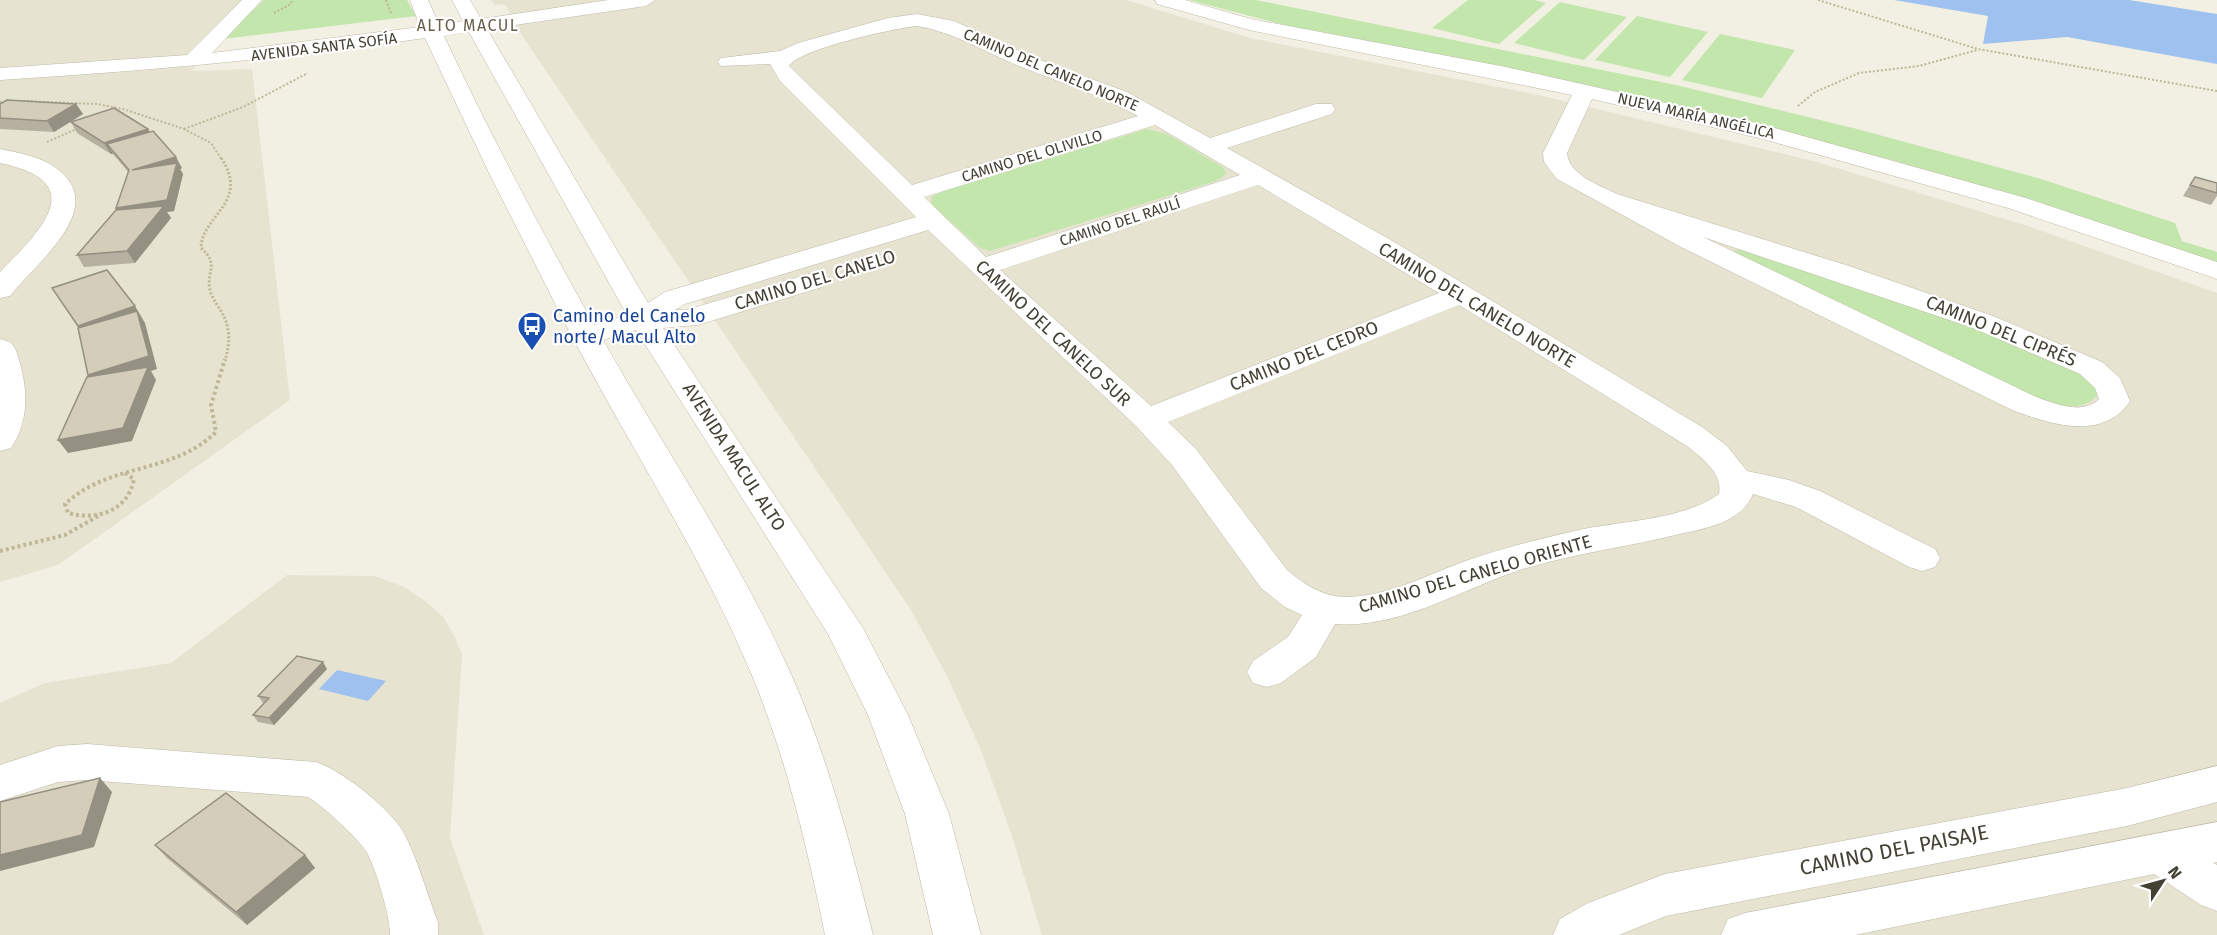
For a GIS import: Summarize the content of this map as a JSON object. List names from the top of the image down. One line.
{"streets":{"street":["AVENIDA SANTA SOFÍA","CAMINO DEL CANELO NORTE","NUEVA MARÍA ANGÉLICA","CAMINO DEL OLIVILLO","CAMINO DEL RAULÍ","CAMINO DEL CANELO","CAMINO DEL CIPRÉS","CAMINO DEL CANELO SUR","CAMINO DEL CEDRO","AVENIDA MACUL ALTO","CAMINO DEL CANELO ORIENTE","CAMINO DEL PAISAJE"]},"crossings":[["AVENIDA SANTA SOFÍA","AVENIDA MACUL ALTO"],["CAMINO DEL CANELO NORTE","CAMINO DEL OLIVILLO"],["CAMINO DEL CANELO NORTE","CAMINO DEL RAULÍ"],["CAMINO DEL CANELO NORTE","CAMINO DEL CANELO SUR"],["CAMINO DEL CANELO NORTE","CAMINO DEL CEDRO"],["CAMINO DEL CANELO NORTE","CAMINO DEL CANELO ORIENTE"],["NUEVA MARÍA ANGÉLICA","CAMINO DEL CIPRÉS"],["CAMINO DEL OLIVILLO","CAMINO DEL CANELO SUR"],["CAMINO DEL RAULÍ","CAMINO DEL CANELO SUR"],["CAMINO DEL CANELO","CAMINO DEL CANELO SUR"],["CAMINO DEL CANELO","AVENIDA MACUL ALTO"],["CAMINO DEL CANELO SUR","CAMINO DEL CEDRO"],["CAMINO DEL CANELO SUR","CAMINO DEL CANELO ORIENTE"]],"districts":["ALTO MACUL"],"places":{"bus stop":["Camino del Canelo norte/ Macul Alto"]},"north":"top right"}
